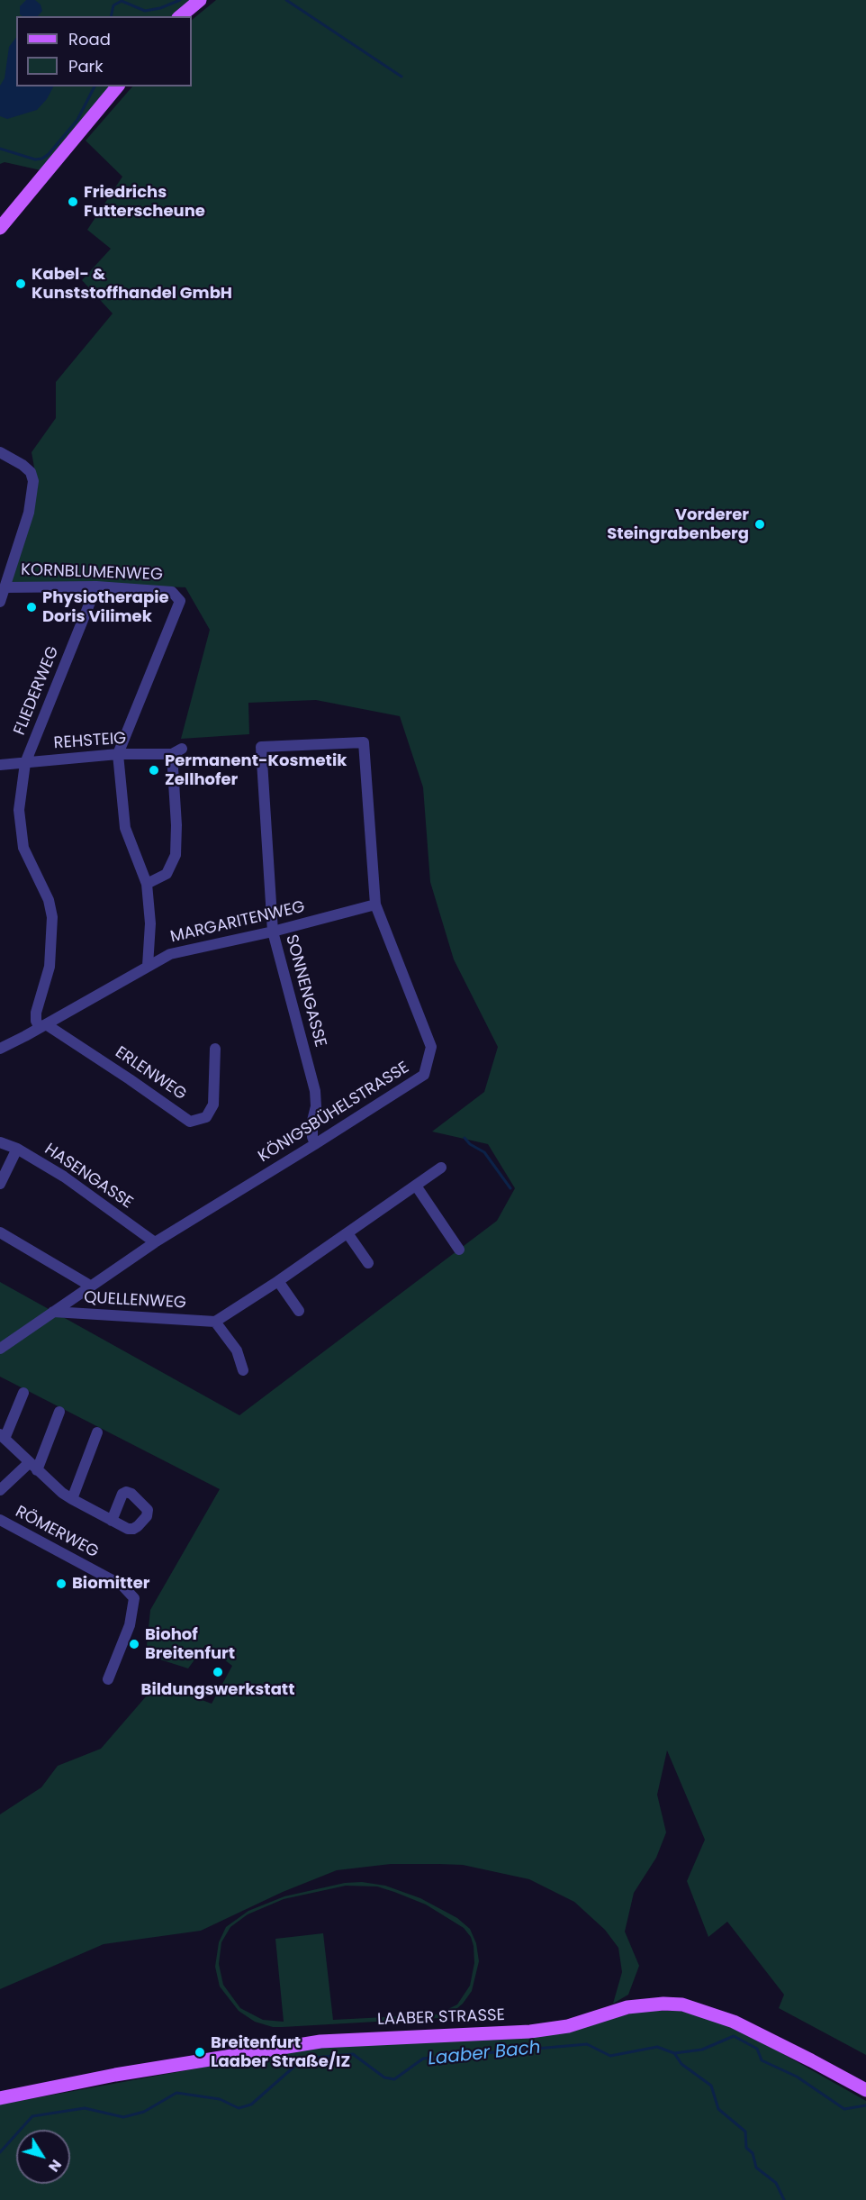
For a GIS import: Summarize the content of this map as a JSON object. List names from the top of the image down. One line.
{"streets":{"main road":["LAABER STRASSE"],"street":["KORNBLUMENWEG","FLIEDERWEG","REHSTEIG","MARGARITENWEG","SONNENGASSE","ERLENWEG","KÖNIGSBÜHELSTRASSE","HASENGASSE","QUELLENWEG","RÖMERWEG"]},"crossings":[["KORNBLUMENWEG","FLIEDERWEG"],["KORNBLUMENWEG","REHSTEIG"],["KORNBLUMENWEG","MARGARITENWEG"],["FLIEDERWEG","REHSTEIG"],["FLIEDERWEG","MARGARITENWEG"],["FLIEDERWEG","ERLENWEG"],["MARGARITENWEG","SONNENGASSE"],["MARGARITENWEG","ERLENWEG"],["MARGARITENWEG","KÖNIGSBÜHELSTRASSE"],["SONNENGASSE","KÖNIGSBÜHELSTRASSE"],["KÖNIGSBÜHELSTRASSE","HASENGASSE"],["KÖNIGSBÜHELSTRASSE","QUELLENWEG"]],"water":["Laaber Bach"],"places":["Friedrichs Futterscheune","Kabel- & Kunststoffhandel GmbH","Vorderer Steingrabenberg","Physiotherapie Doris Vilimek","Permanent-Kosmetik Zellhofer","Biomitter","Biohof Breitenfurt","Bildungswerkstatt","Breitenfurt Laaber Straße/IZ"],"legend":["Road","Park"],"north":"bottom right"}
